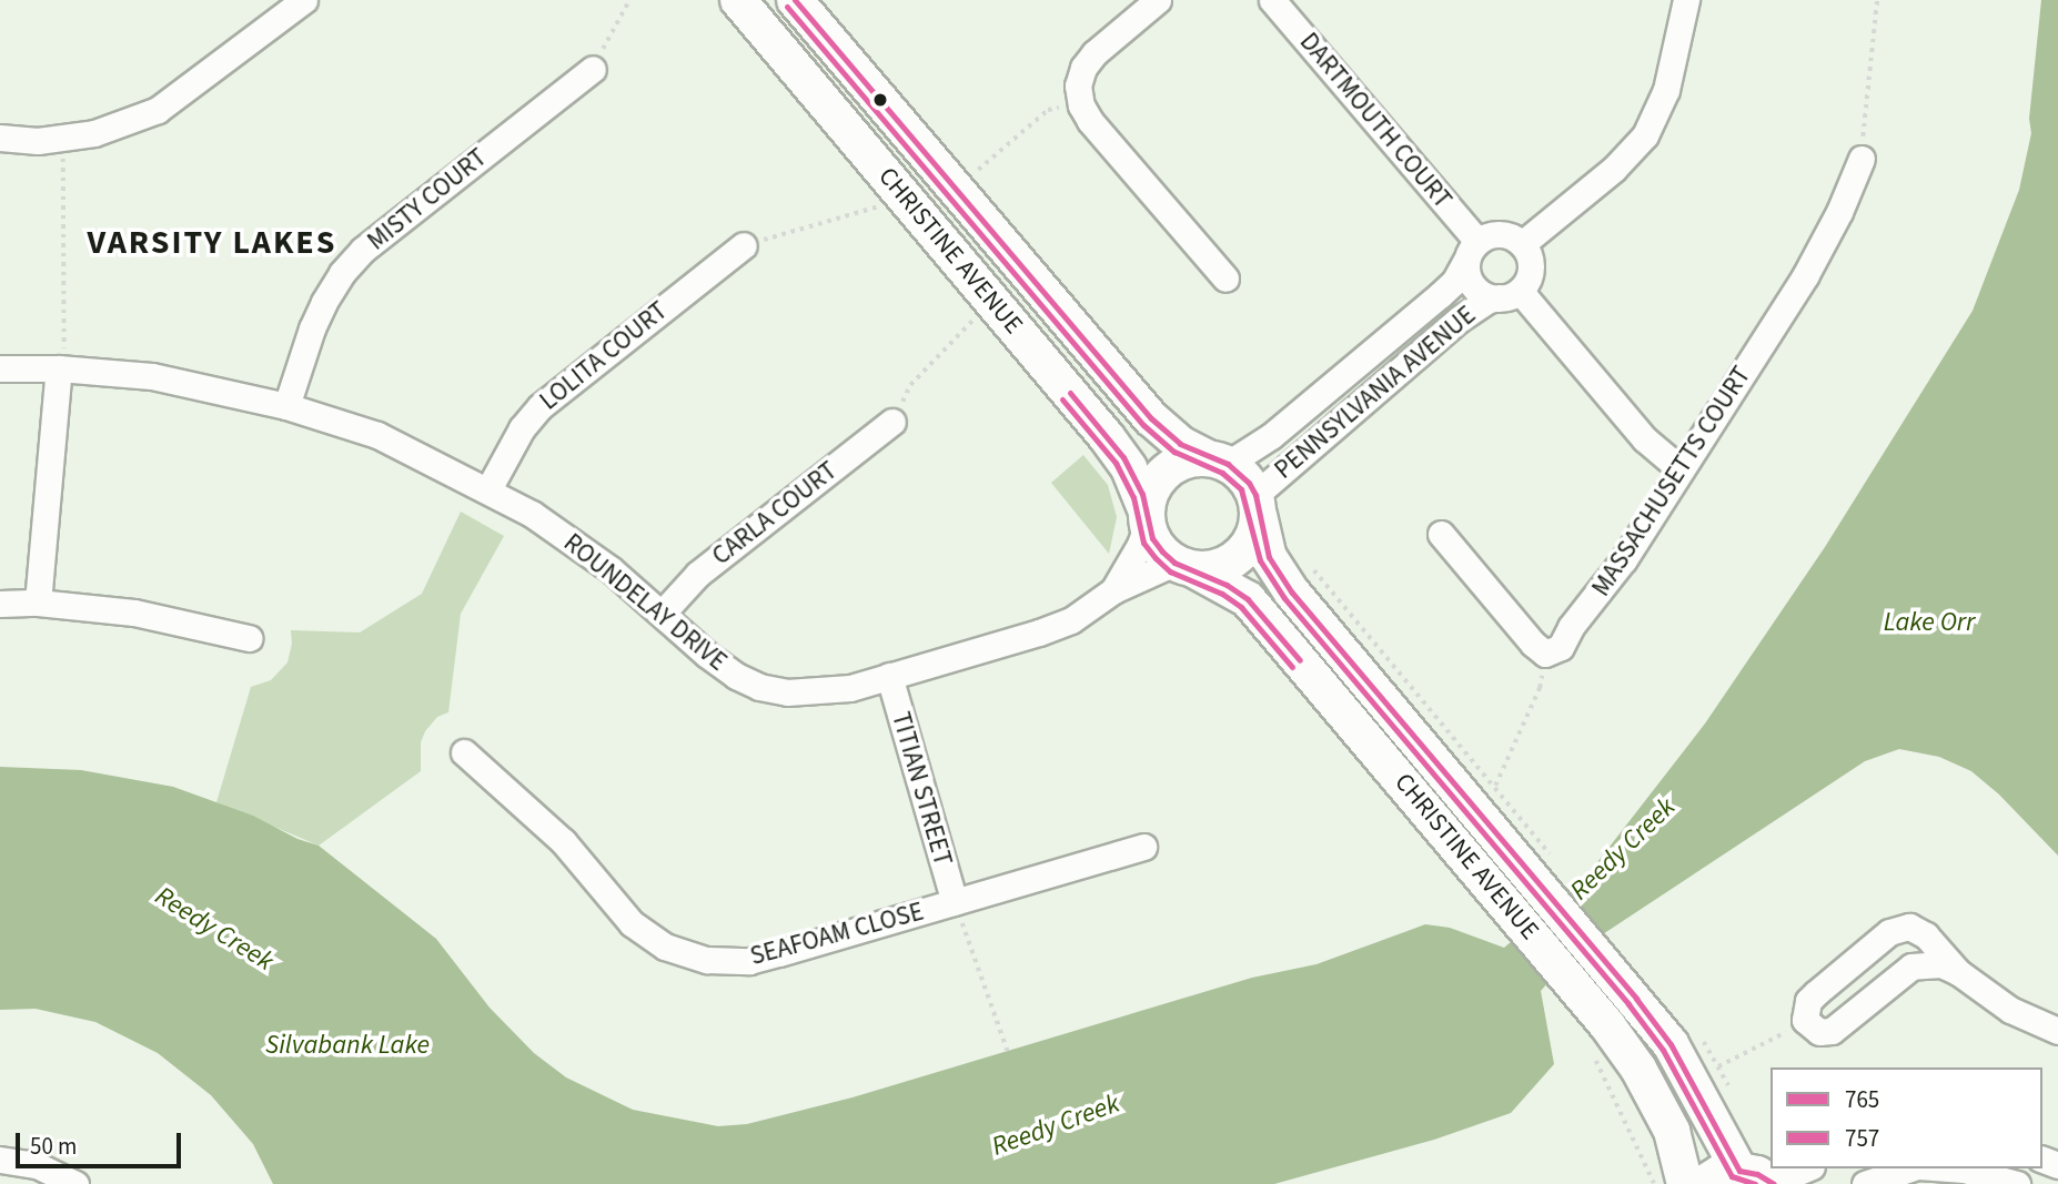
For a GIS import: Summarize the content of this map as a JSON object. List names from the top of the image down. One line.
{"streets":{"main road":["CHRISTINE AVENUE"],"street":["DARTMOUTH COURT","MISTY COURT","LOLITA COURT","PENNSYLVANIA AVENUE","MASSACHUSETTS COURT","CARLA COURT","ROUNDELAY DRIVE","TITIAN STREET","SEAFOAM CLOSE"]},"crossings":[["DARTMOUTH COURT","PENNSYLVANIA AVENUE"],["MISTY COURT","ROUNDELAY DRIVE"],["CHRISTINE AVENUE","PENNSYLVANIA AVENUE"],["CHRISTINE AVENUE","ROUNDELAY DRIVE"],["LOLITA COURT","ROUNDELAY DRIVE"],["PENNSYLVANIA AVENUE","ROUNDELAY DRIVE"],["CARLA COURT","ROUNDELAY DRIVE"],["ROUNDELAY DRIVE","TITIAN STREET"],["TITIAN STREET","SEAFOAM CLOSE"]],"districts":["VARSITY LAKES"],"water":["Lake Orr","Reedy Creek","Silvabank Lake"],"lines":["transit line 765","transit line 757"],"legend":["765","757"],"scale_bar":"50 m"}
